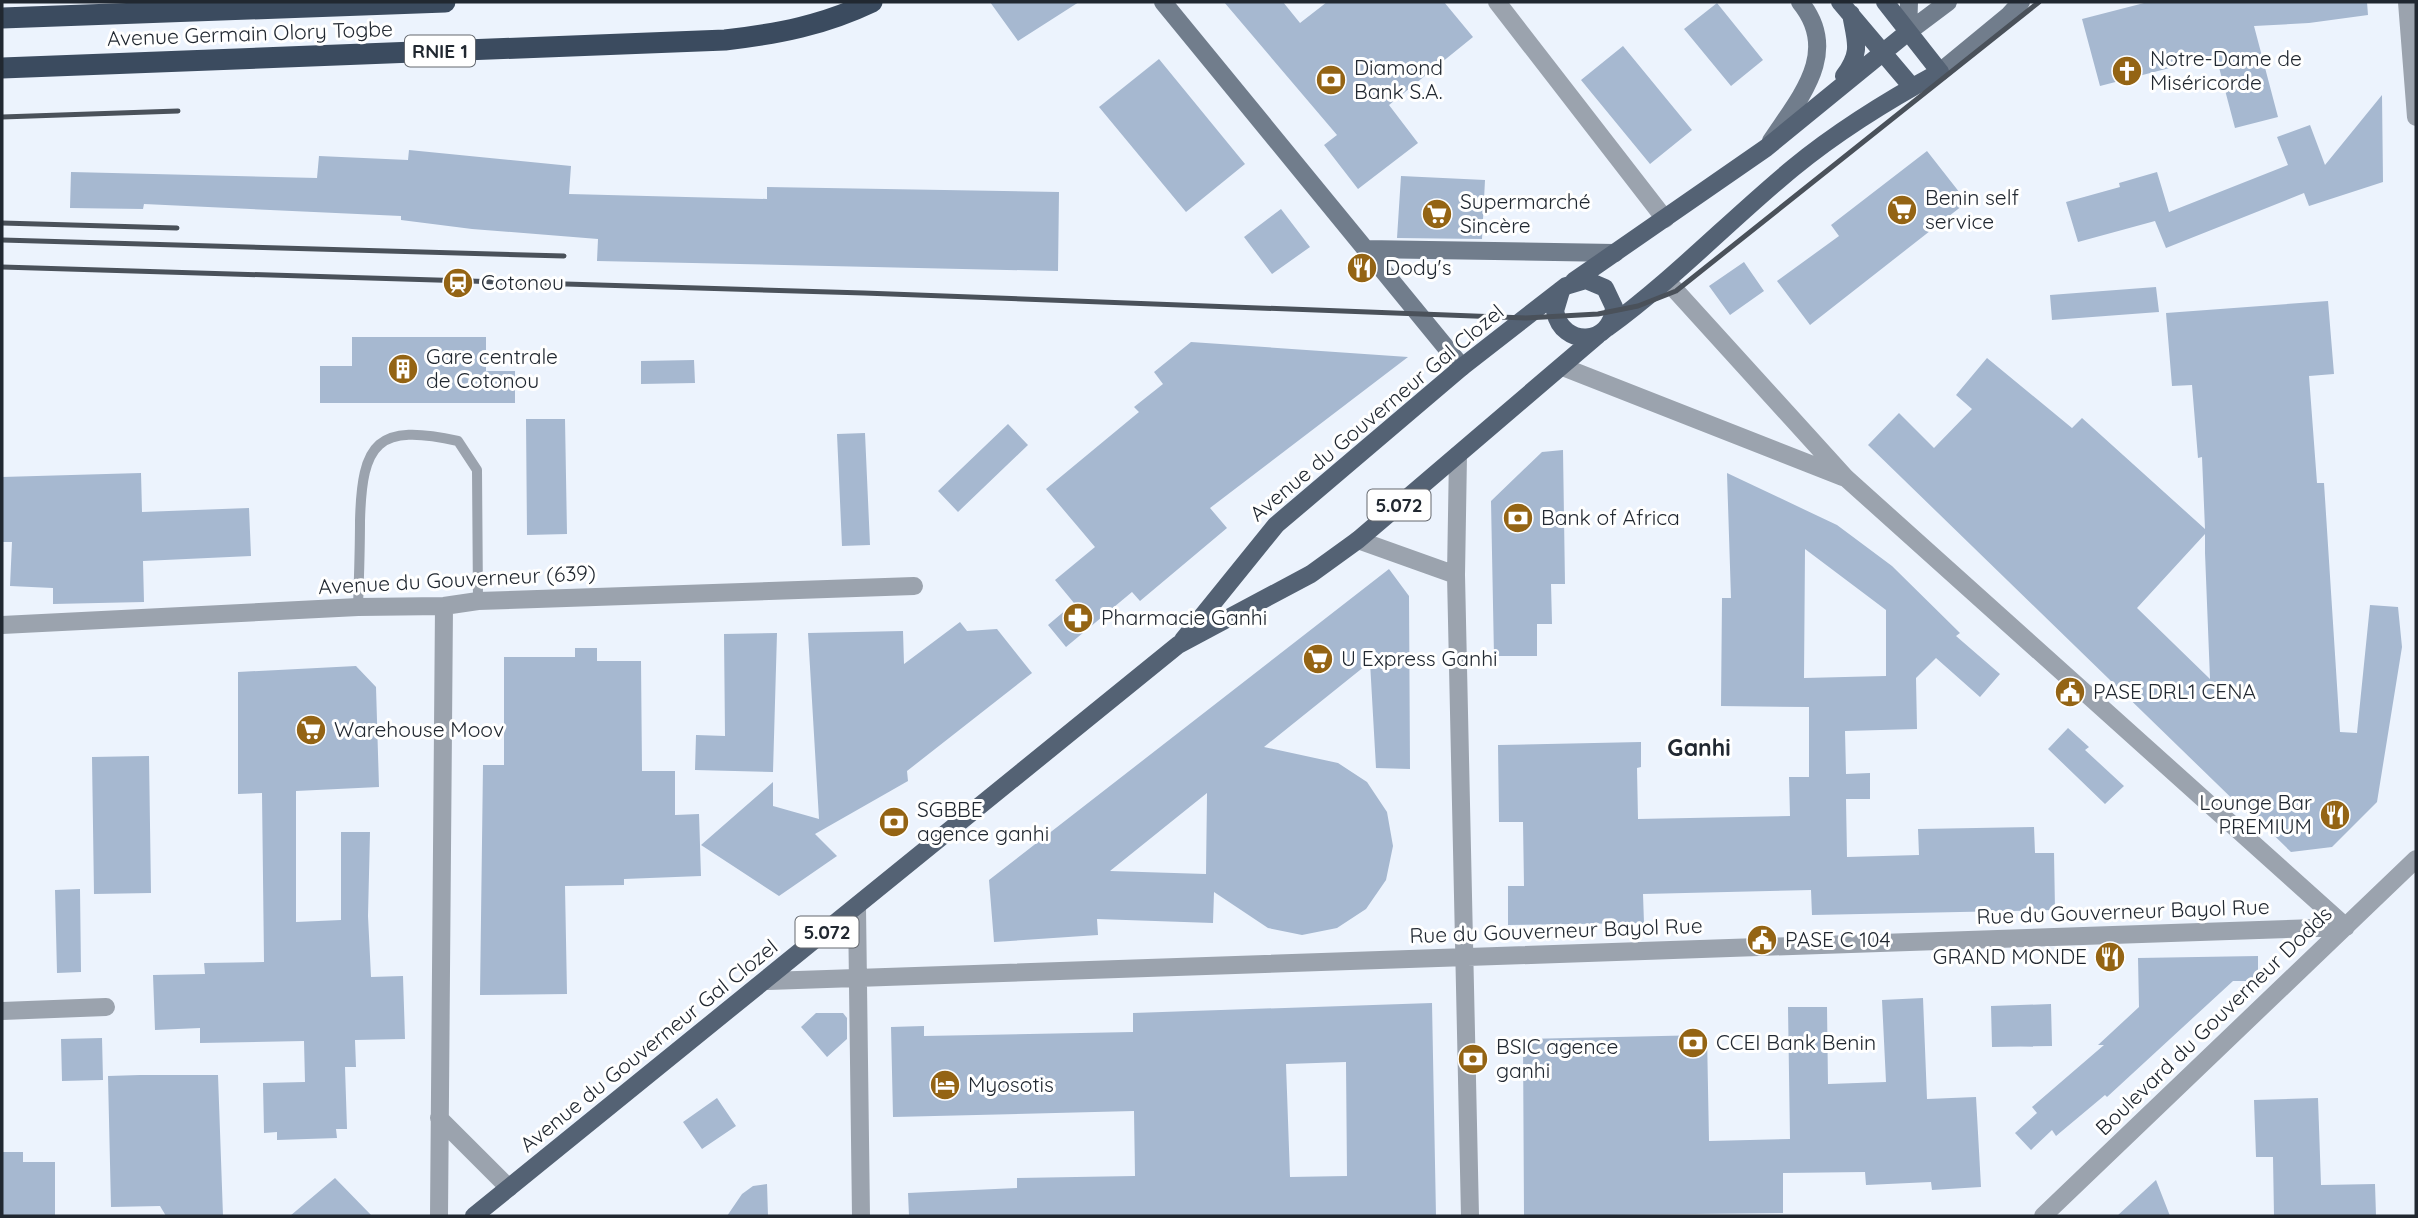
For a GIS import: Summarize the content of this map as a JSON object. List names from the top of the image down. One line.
{"streets":{"highway":["Avenue Germain Olory Togbe","RNIE 1"],"main road":["Avenue du Gouverneur Gal Clozel","5.072"],"street":["Avenue du Gouverneur (639)","Rue du Gouverneur Bayol Rue","Boulevard du Gouverneur Dodds"]},"crossings":[["Avenue du Gouverneur Gal Clozel","Rue du Gouverneur Bayol Rue"],["Rue du Gouverneur Bayol Rue","Boulevard du Gouverneur Dodds"]],"districts":["Ganhi"],"places":{"church":["Notre-Dame de Miséricorde"],"bank":["Diamond Bank S.A.","Bank of Africa","SGBBE agence ganhi","CCEI Bank Benin","BSIC agence ganhi"],"supermarket":["Benin self service","Supermarché Sincère","U Express Ganhi","Warehouse Moov"],"restaurant":["Dody's","Lounge Bar PREMIUM","GRAND MONDE"],"station":["Cotonou"],"building":["Gare centrale de Cotonou"],"pharmacy":["Pharmacie Ganhi"],"public building":["PASE DRL1 CENA","PASE C 104"],"hotel":["Myosotis"]}}
